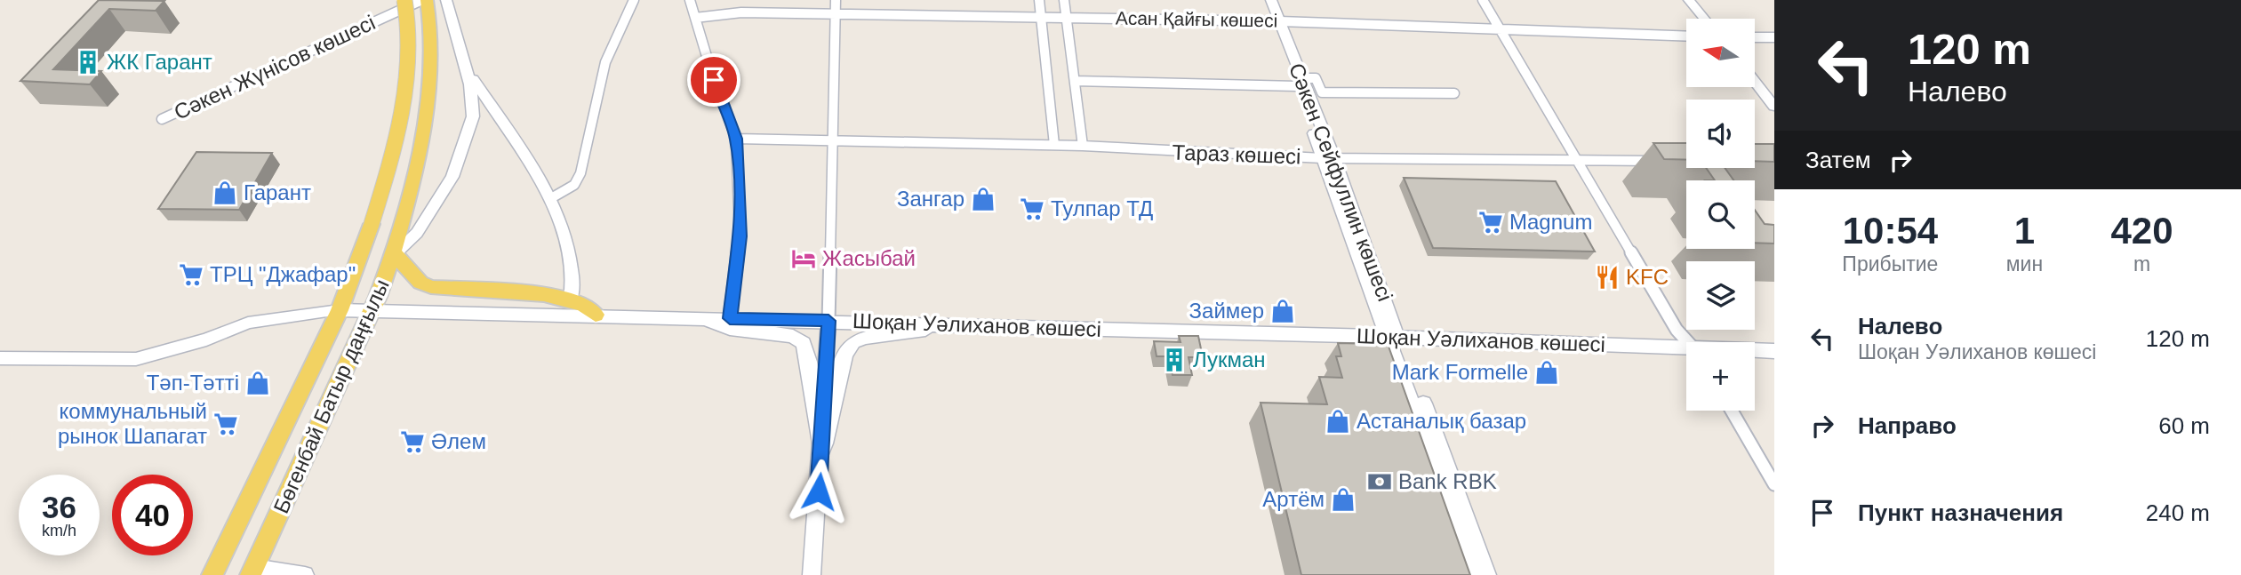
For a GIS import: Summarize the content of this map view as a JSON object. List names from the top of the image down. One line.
{"streets":{"main road":["Сәкен Сейфуллин көшесі","Шоқан Уәлиханов көшесі","Бөгенбай Батыр даңғылы"],"street":["Асан Қайғы көшесі","Сәкен Жүнісов көшесі","Тараз көшесі"]},"crossings":[["Асан Қайғы көшесі","Сәкен Сейфуллин көшесі"],["Тараз көшесі","Сәкен Сейфуллин көшесі"],["Сәкен Сейфуллин көшесі","Шоқан Уәлиханов көшесі"],["Шоқан Уәлиханов көшесі","Бөгенбай Батыр даңғылы"]],"places":{"building":["ЖК Гарант","Лукман"],"shop":["Гарант","Зангар","Займер","Mark Formelle","Тәп-Тәтті","Астаналық базар","Артём"],"supermarket":["Тулпар ТД","Magnum","ТРЦ \"Джафар\"","коммунальный рынок Шапагат","Әлем"],"hotel":["Жасыбай"],"restaurant":["KFC"],"bank":["Bank RBK"]},"north":"left","page":{"turn":["120 m","Налево"],"map_buttons":"+","then":"Затем","eta":["10:54","Прибытие","1","мин","420","m"],"list":[{"name":"Налево","note":"Шоқан Уәлиханов көшесі","value":"120 m"},{"name":"Направо","value":"60 m"},{"name":"Пункт назначения","value":"240 m"}],"speed":"36 km/h","limit":"40"}}
